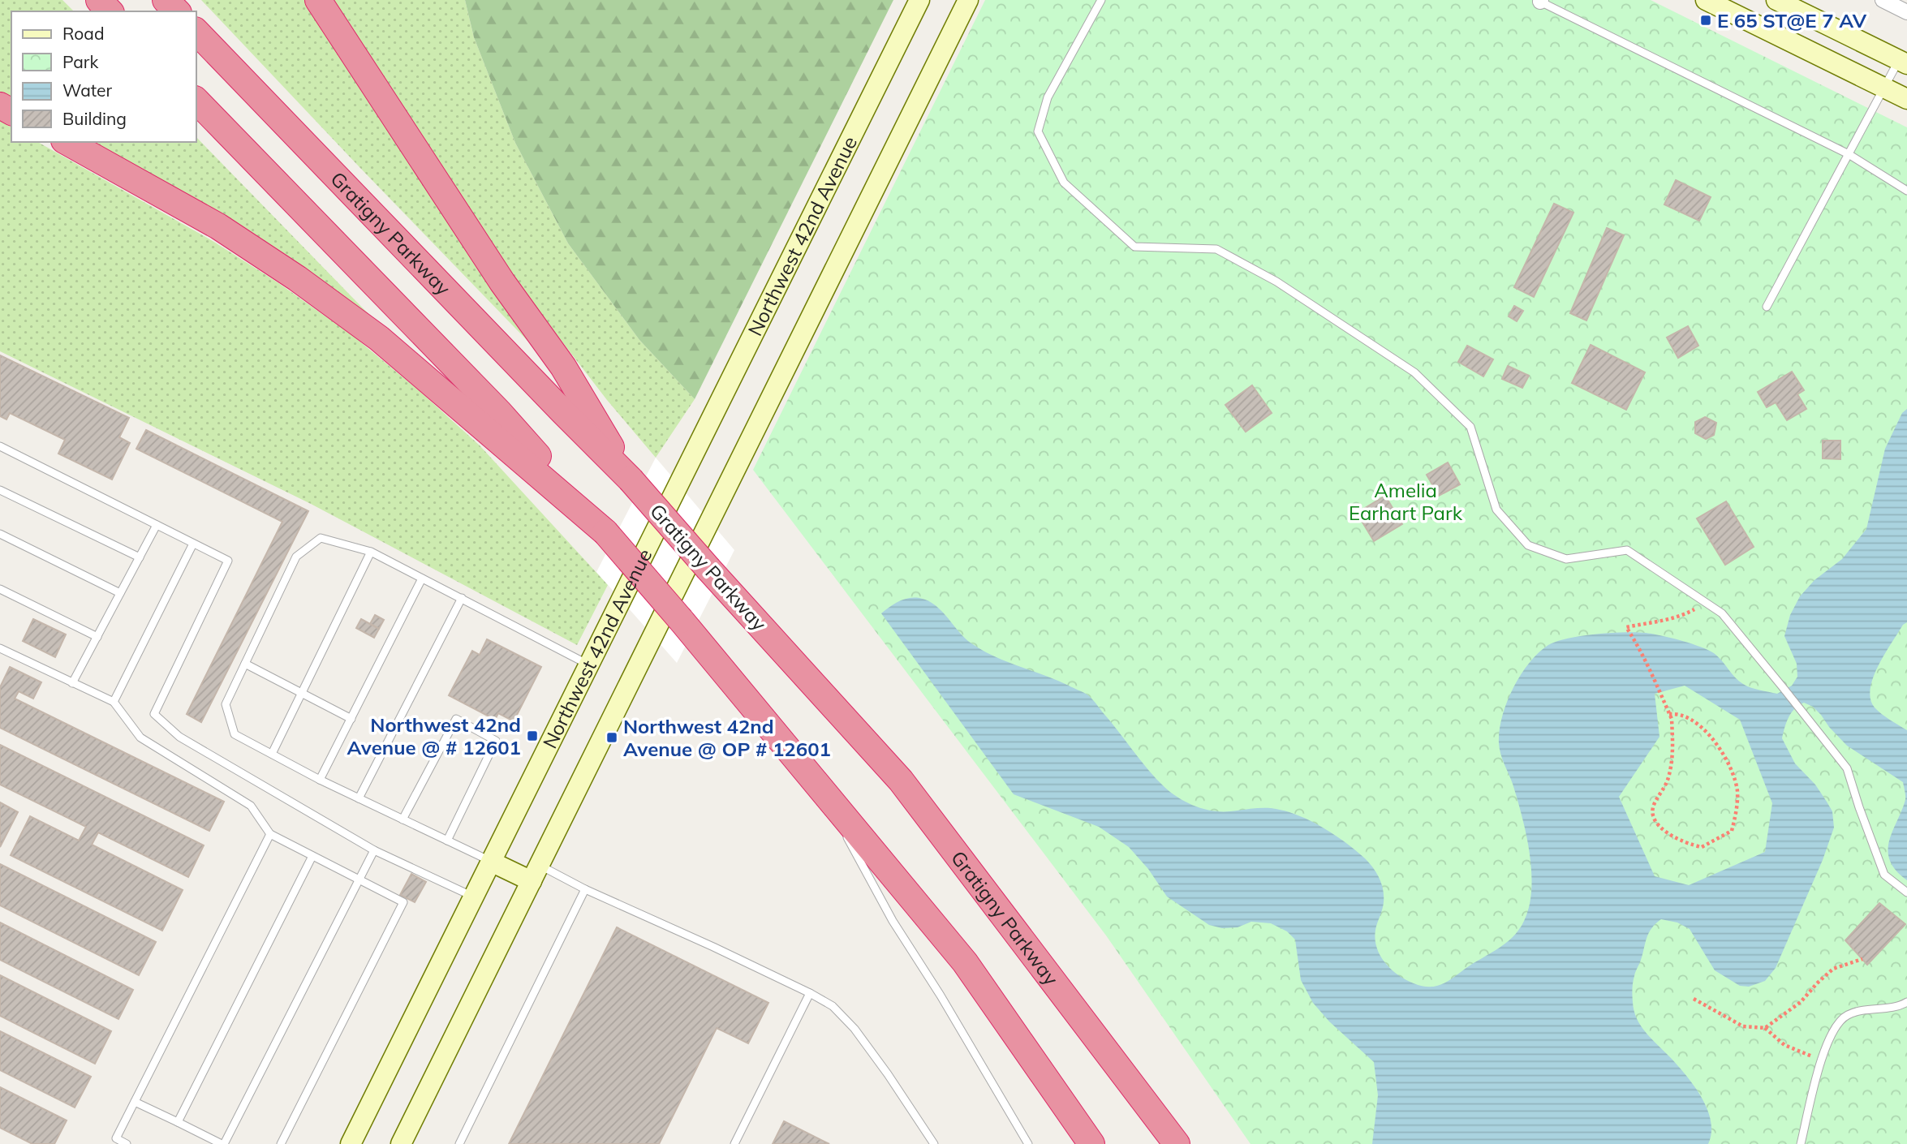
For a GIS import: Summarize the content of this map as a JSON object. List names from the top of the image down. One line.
{"streets":{"highway":["Gratigny Parkway"],"main road":["Northwest 42nd Avenue"]},"parks":["Amelia Earhart Park"],"places":{"transit":["E 65 ST@E 7 AV","Northwest 42nd Avenue @ # 12601","Northwest 42nd Avenue @ OP # 12601"]},"legend":["Road","Park","Water","Building"]}
